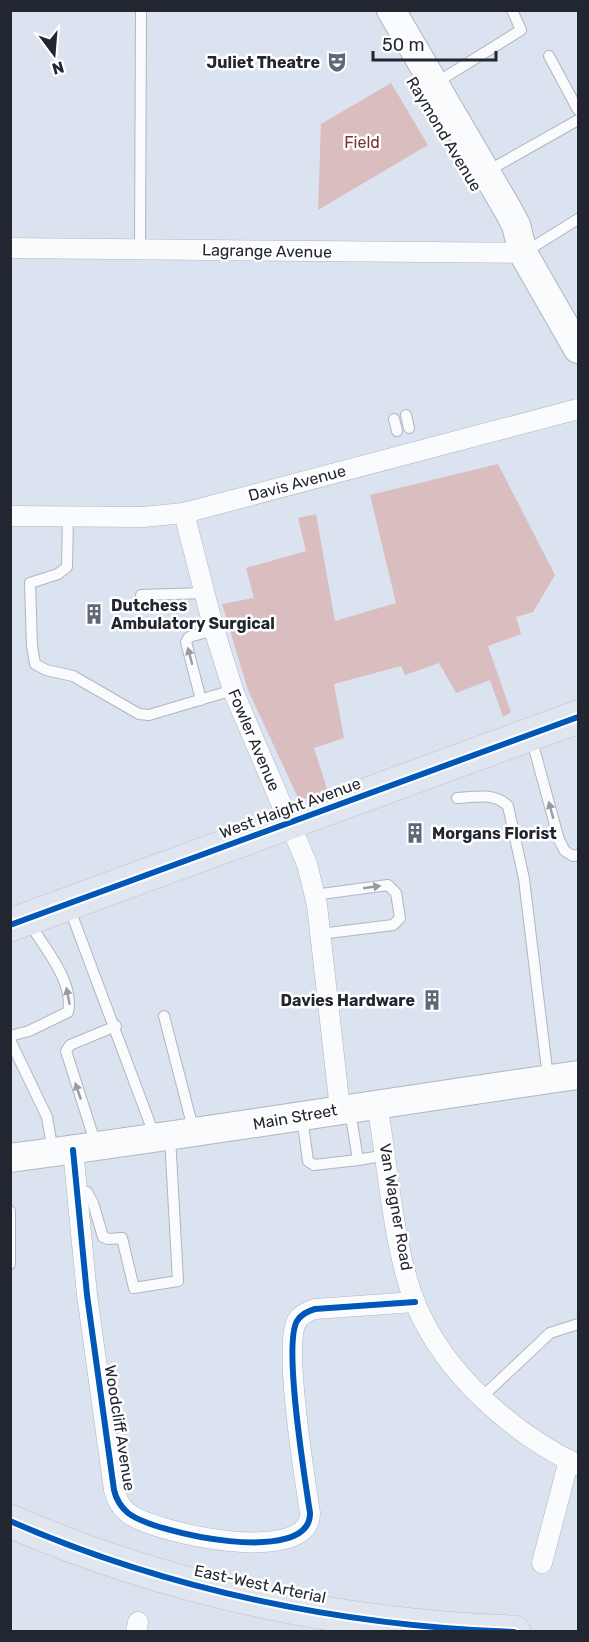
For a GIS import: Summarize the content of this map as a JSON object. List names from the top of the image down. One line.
{"streets":{"highway":["West Haight Avenue","East-West Arterial"],"main road":["Raymond Avenue","Main Street"],"street":["Lagrange Avenue","Davis Avenue","Fowler Avenue","Van Wagner Road","Woodcliff Avenue"]},"crossings":[["Raymond Avenue","Lagrange Avenue"],["Davis Avenue","Fowler Avenue"],["Fowler Avenue","West Haight Avenue"],["Fowler Avenue","Main Street"],["Main Street","Van Wagner Road"],["Main Street","Woodcliff Avenue"],["Van Wagner Road","Woodcliff Avenue"]],"parks":["Field"],"places":{"theatre":["Juliet Theatre"],"building":["Dutchess Ambulatory Surgical","Morgans Florist","Davies Hardware"]},"scale_bar":"50 m","north":"bottom"}
